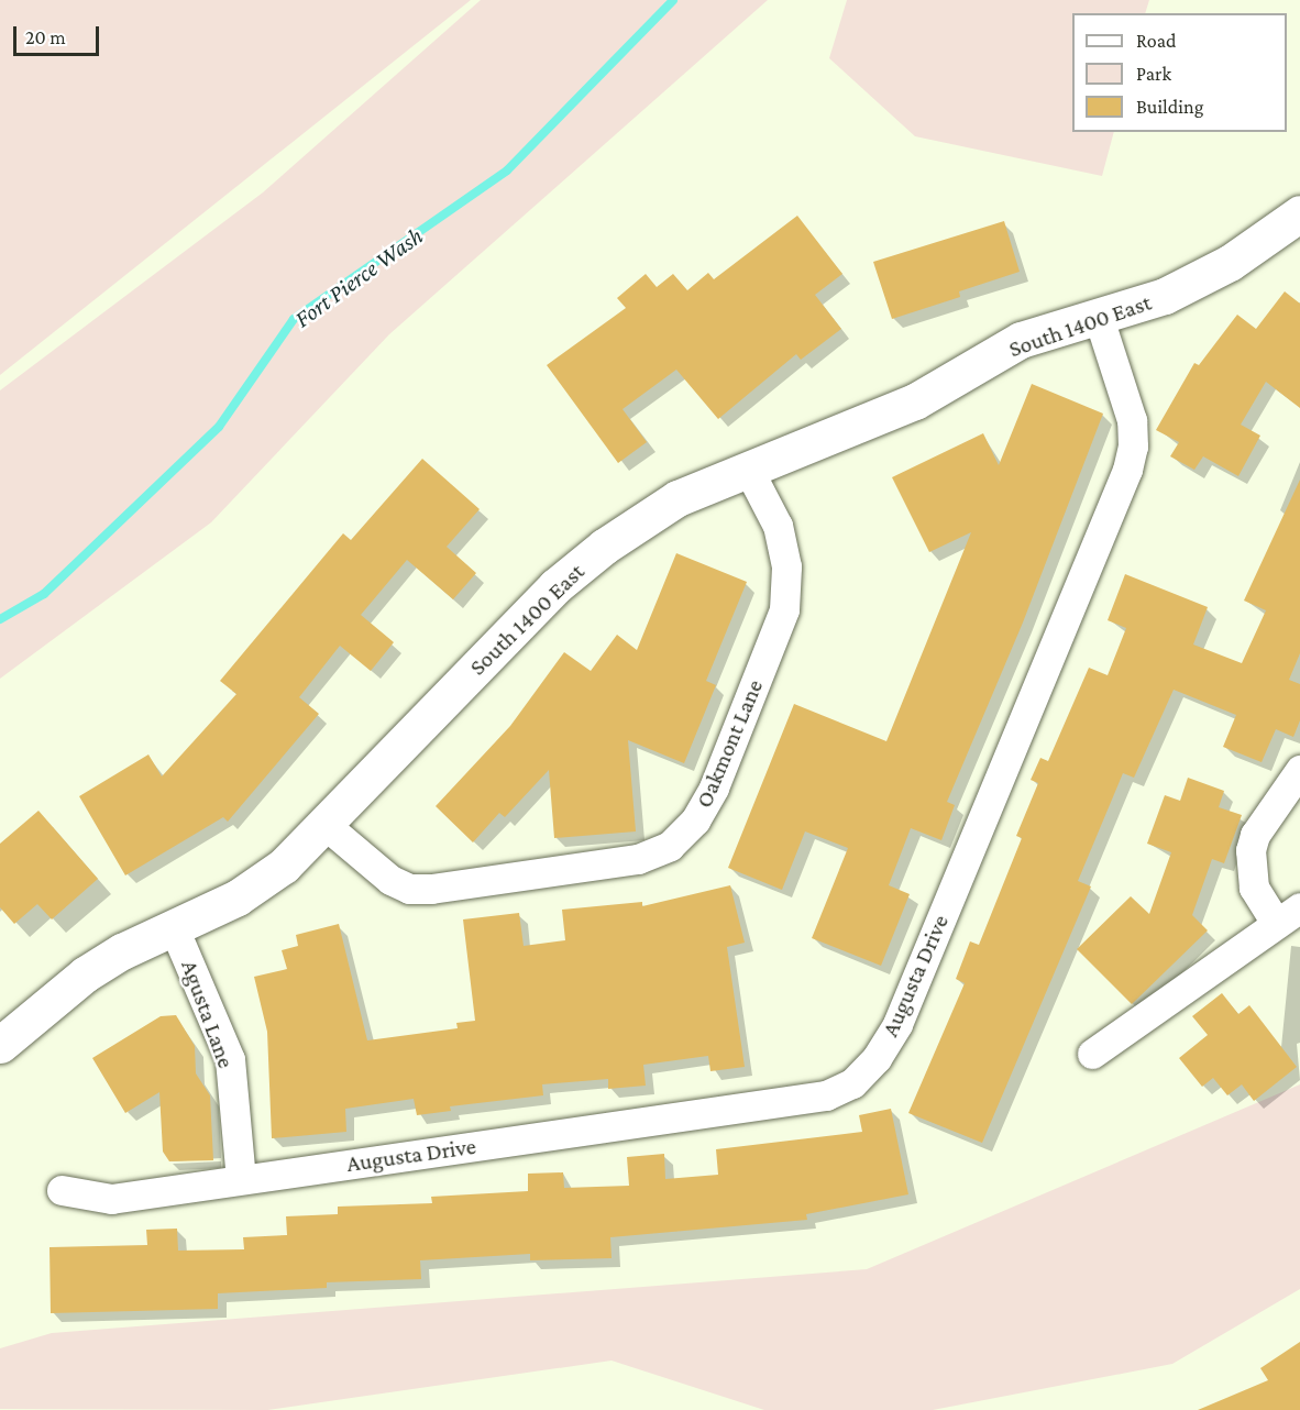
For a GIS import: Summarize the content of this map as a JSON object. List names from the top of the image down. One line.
{"streets":{"street":["South 1400 East","Oakmont Lane","Augusta Drive","Agusta Lane"]},"crossings":[["South 1400 East","Oakmont Lane"],["South 1400 East","Augusta Drive"],["South 1400 East","Agusta Lane"],["Augusta Drive","Agusta Lane"]],"water":["Fort Pierce Wash"],"legend":["Road","Park","Building"],"scale_bar":"20 m"}
